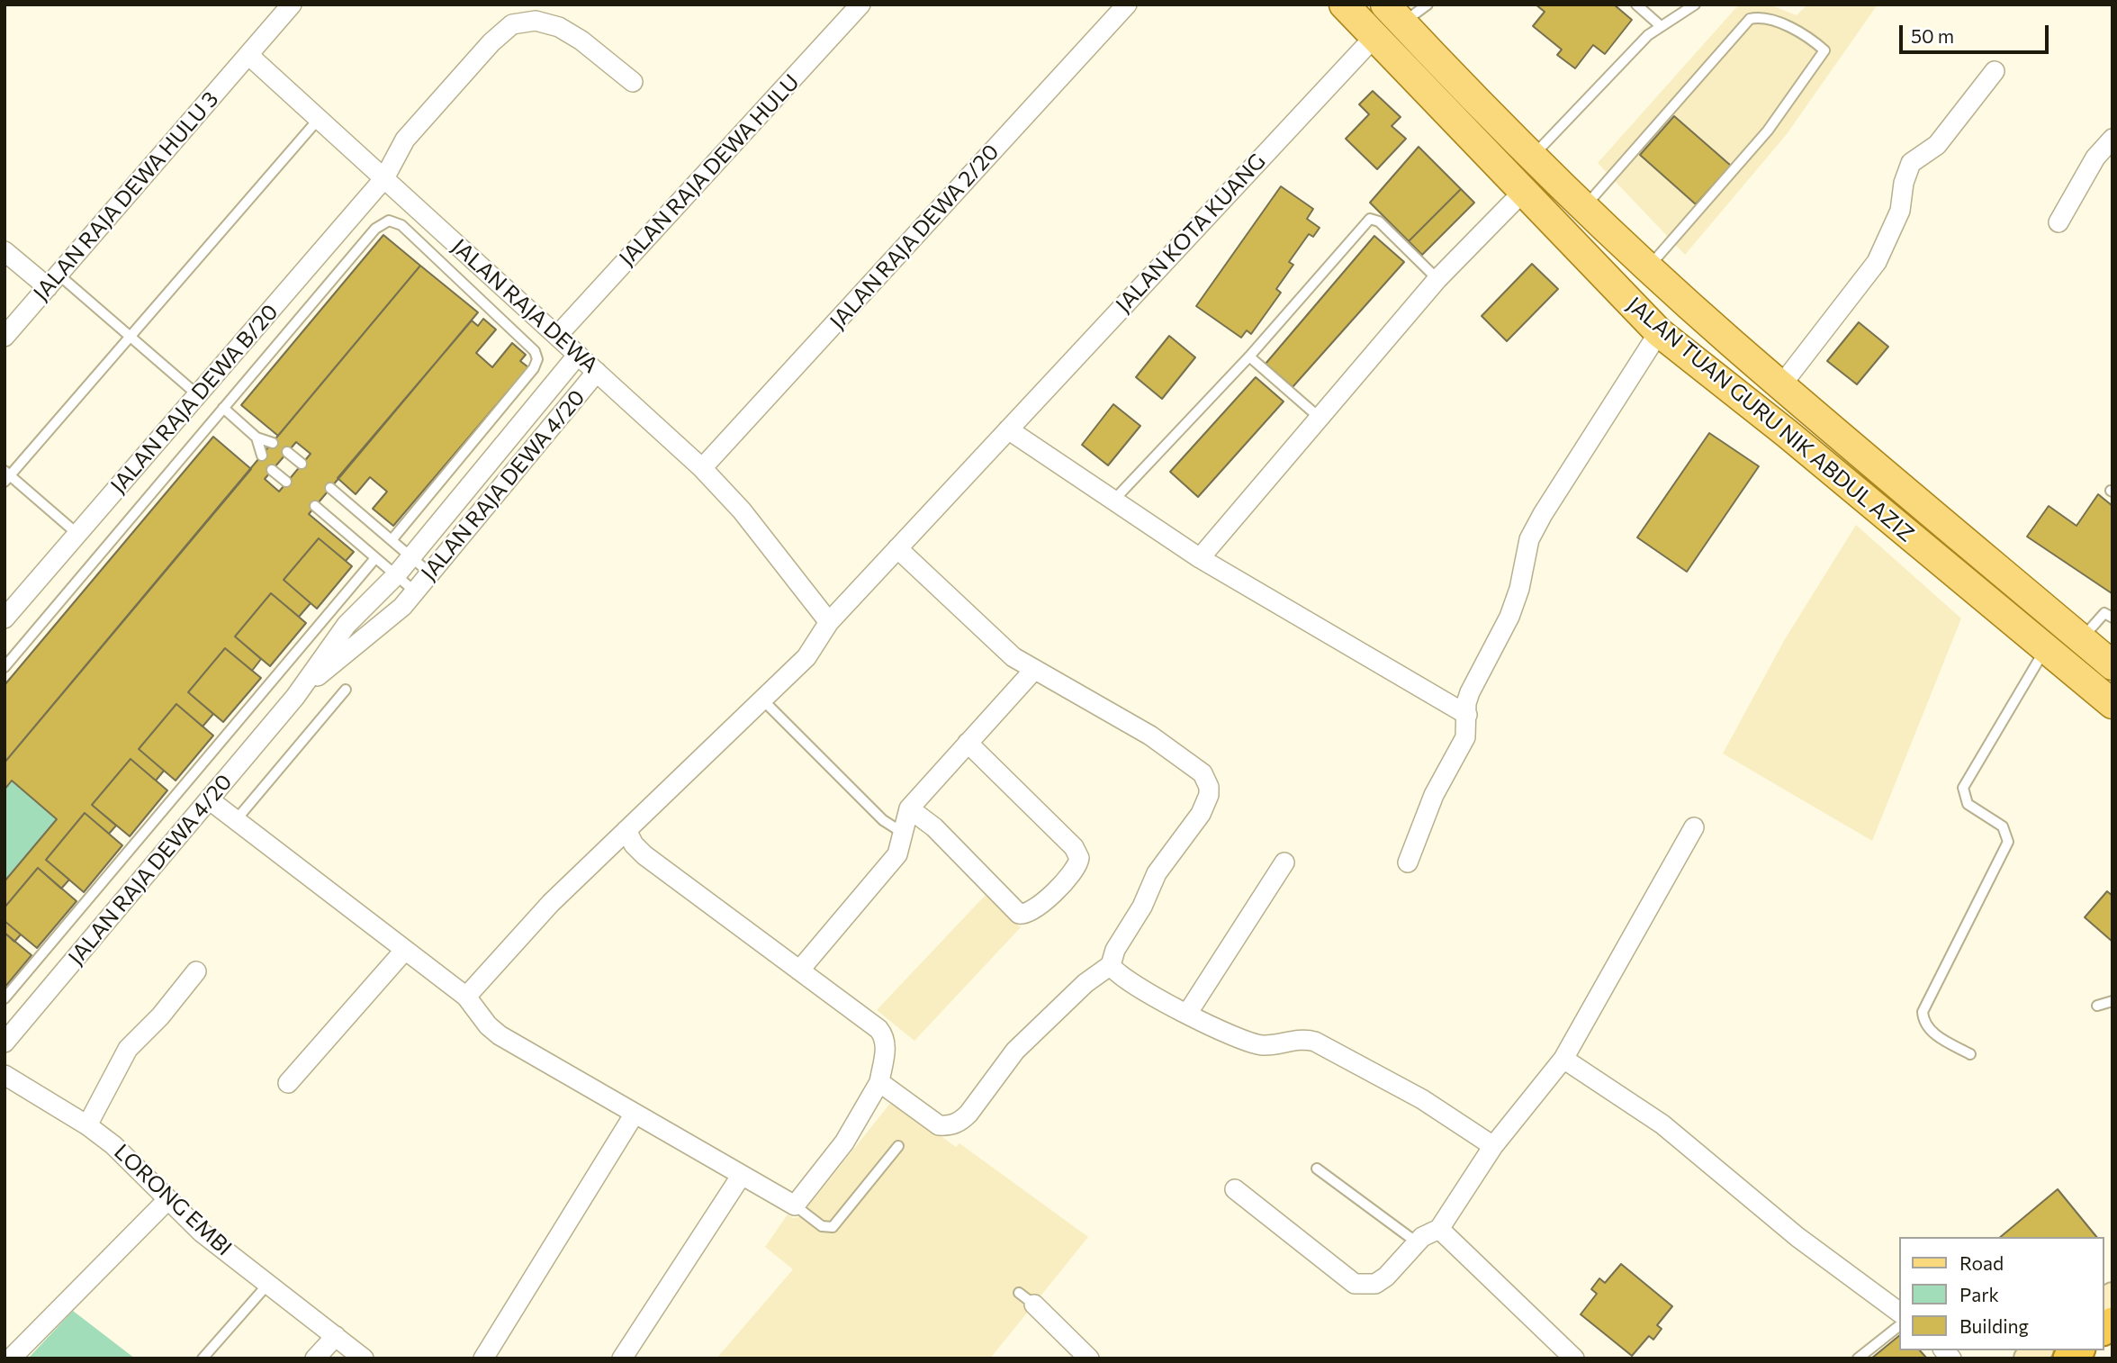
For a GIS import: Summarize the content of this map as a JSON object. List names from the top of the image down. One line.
{"streets":{"main road":["JALAN TUAN GURU NIK ABDUL AZIZ"],"street":["JALAN RAJA DEWA HULU","JALAN RAJA DEWA HULU 3","JALAN KOTA KUANG","JALAN RAJA DEWA 2/20","JALAN RAJA DEWA","JALAN RAJA DEWA B/20","JALAN RAJA DEWA 4/20","LORONG EMBI"]},"crossings":[["JALAN RAJA DEWA HULU","JALAN RAJA DEWA"],["JALAN RAJA DEWA HULU 3","JALAN RAJA DEWA"],["JALAN KOTA KUANG","JALAN RAJA DEWA"],["JALAN KOTA KUANG","JALAN TUAN GURU NIK ABDUL AZIZ"],["JALAN RAJA DEWA 2/20","JALAN RAJA DEWA"],["JALAN RAJA DEWA","JALAN RAJA DEWA B/20"],["JALAN RAJA DEWA","JALAN RAJA DEWA 4/20"]],"legend":["Road","Park","Building"],"scale_bar":"50 m"}
